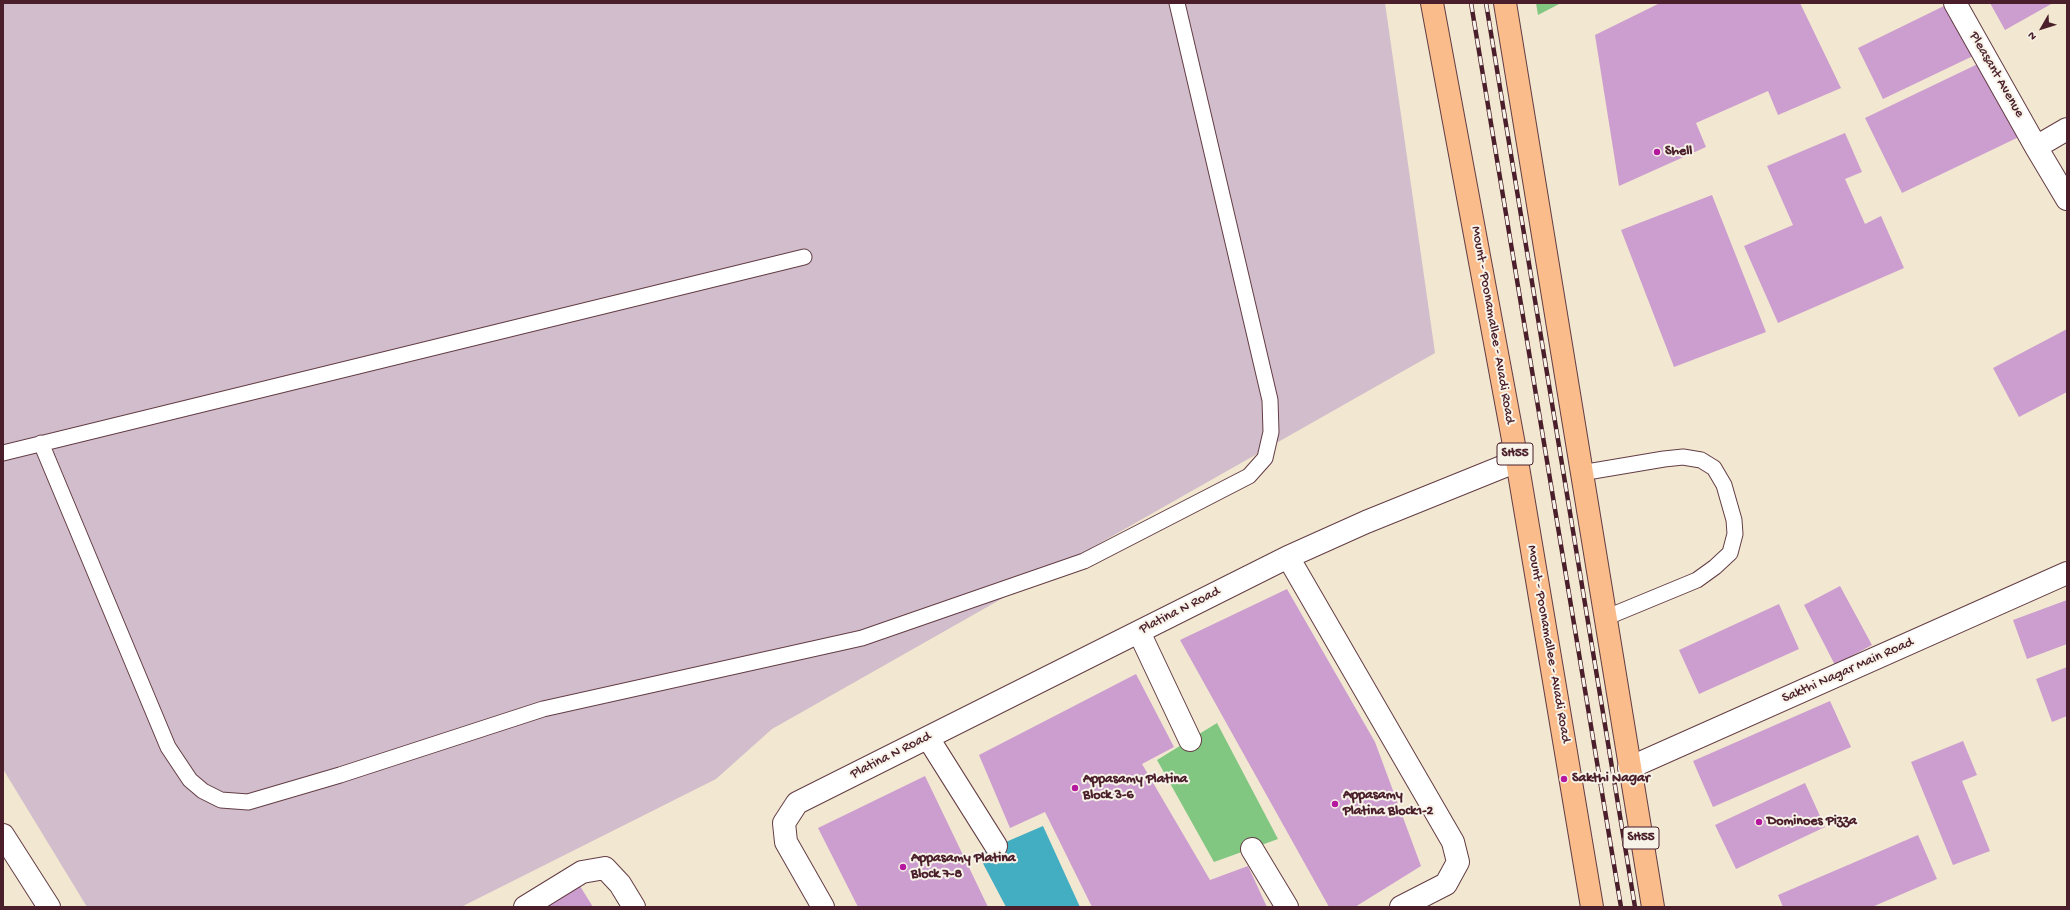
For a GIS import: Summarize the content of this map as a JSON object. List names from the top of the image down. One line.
{"streets":{"main road":["Mount - Poonamallee - Avadi Road","SH55"],"street":["Pleasant Avenue","Platina N Road","Sakthi Nagar Main Road"]},"crossings":[["Mount - Poonamallee - Avadi Road","Platina N Road"],["SH55","Sakthi Nagar Main Road"]],"places":["Shell","Sakthi Nagar","Appasamy Platina Block 3-6","Appasamy Platina Block1-2","Dominoes Pizza","Appasamy Platina Block 7-8"],"north":"bottom left"}
